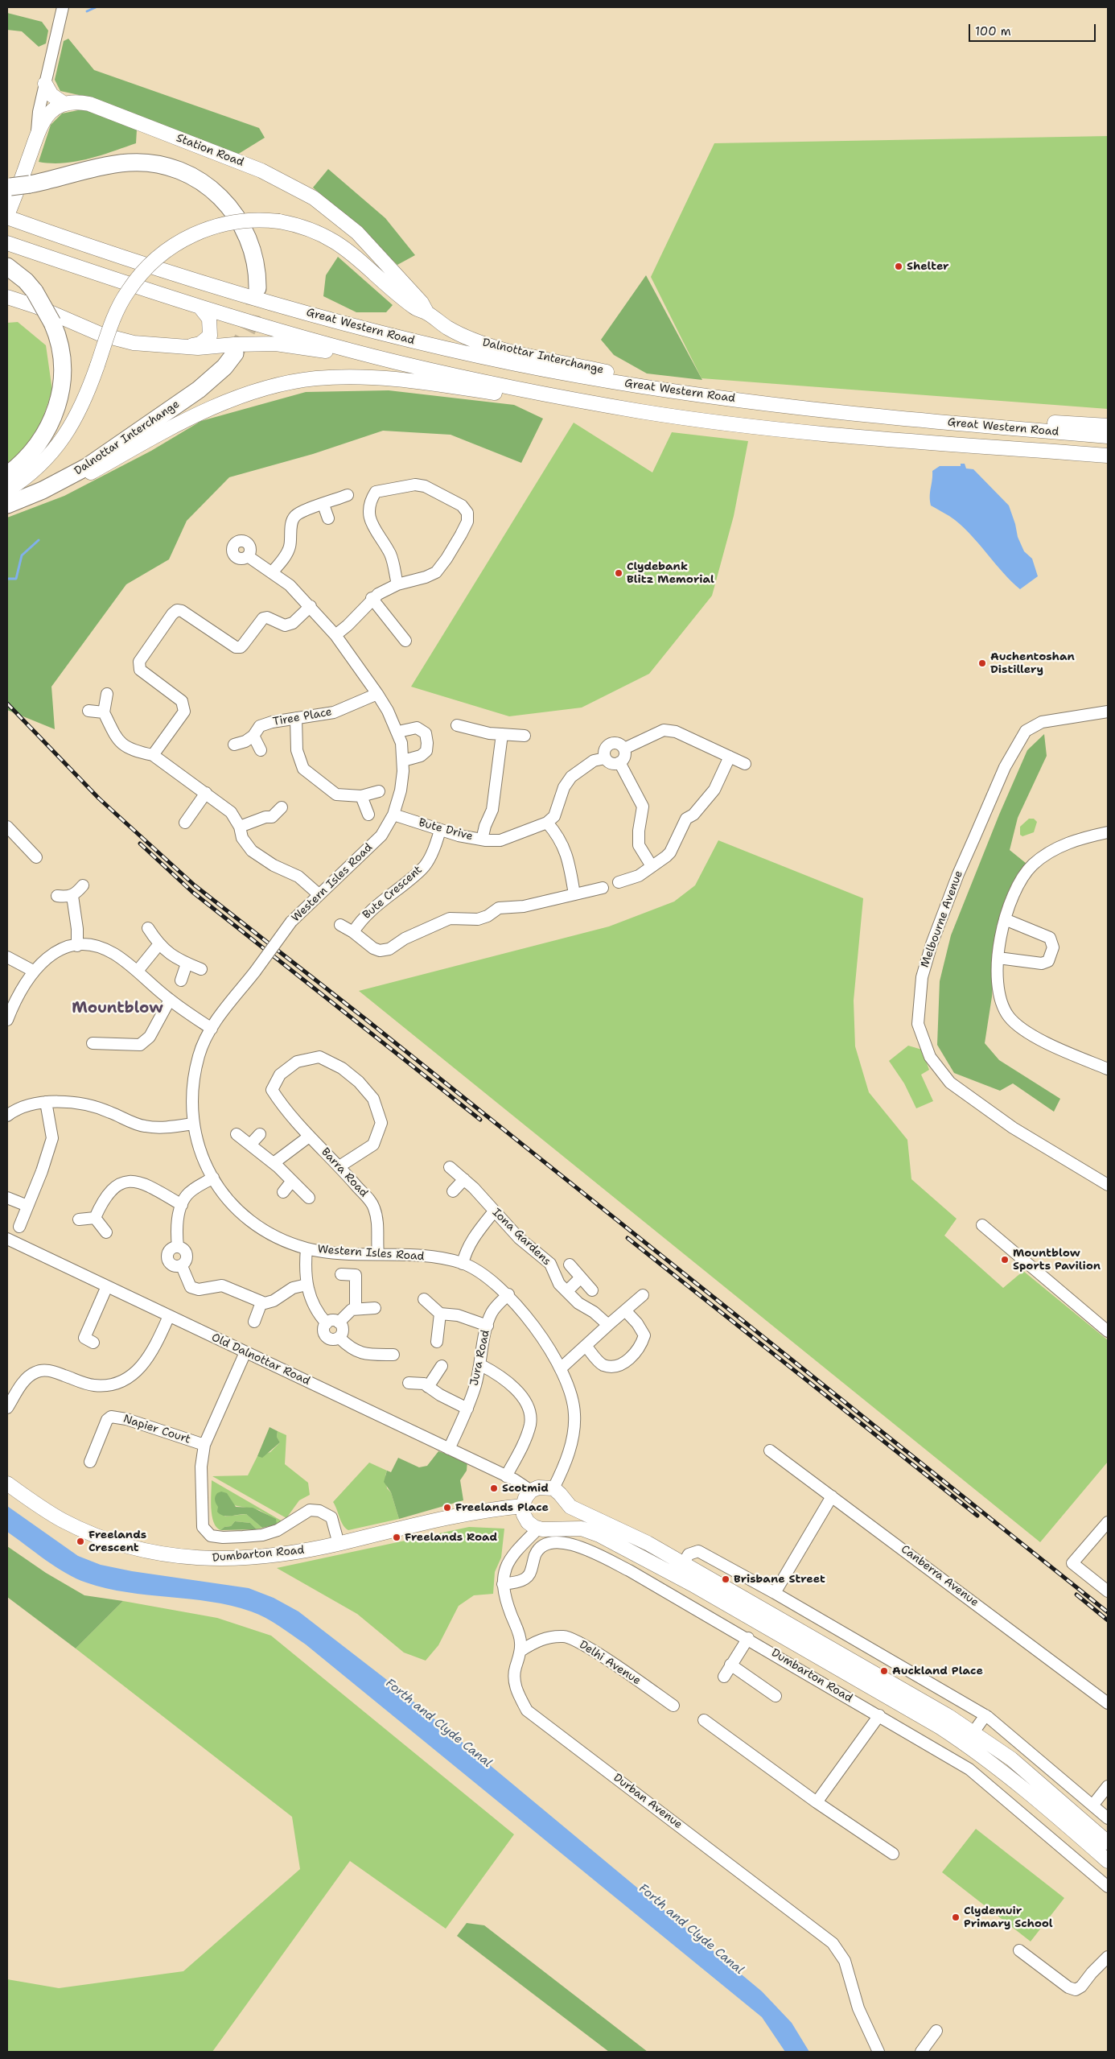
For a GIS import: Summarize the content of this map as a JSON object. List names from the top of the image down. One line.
{"streets":{"highway":["Dalnottar Interchange"],"main road":["Station Road","Great Western Road","Dumbarton Road"],"street":["Tiree Place","Bute Drive","Western Isles Road","Bute Crescent","Melbourne Avenue","Barra Road","Iona Gardens","Jura Road","Old Dalnottar Road","Napier Court","Canberra Avenue","Delhi Avenue","Durban Avenue"]},"crossings":[["Station Road","Dalnottar Interchange"],["Great Western Road","Dalnottar Interchange"],["Tiree Place","Western Isles Road"],["Bute Drive","Western Isles Road"],["Bute Drive","Bute Crescent"],["Western Isles Road","Barra Road"],["Western Isles Road","Jura Road"],["Western Isles Road","Old Dalnottar Road"],["Western Isles Road","Dumbarton Road"],["Western Isles Road","Durban Avenue"],["Jura Road","Old Dalnottar Road"],["Old Dalnottar Road","Dumbarton Road"],["Old Dalnottar Road","Durban Avenue"],["Dumbarton Road","Durban Avenue"],["Delhi Avenue","Durban Avenue"]],"districts":["Mountblow"],"water":["Forth and Clyde Canal"],"places":["Shelter","Clydebank Blitz Memorial","Auchentoshan Distillery","Mountblow Sports Pavilion","Scotmid","Freelands Place","Freelands Road","Freelands Crescent","Brisbane Street","Auckland Place","Clydemuir Primary School"],"scale_bar":"100 m"}
